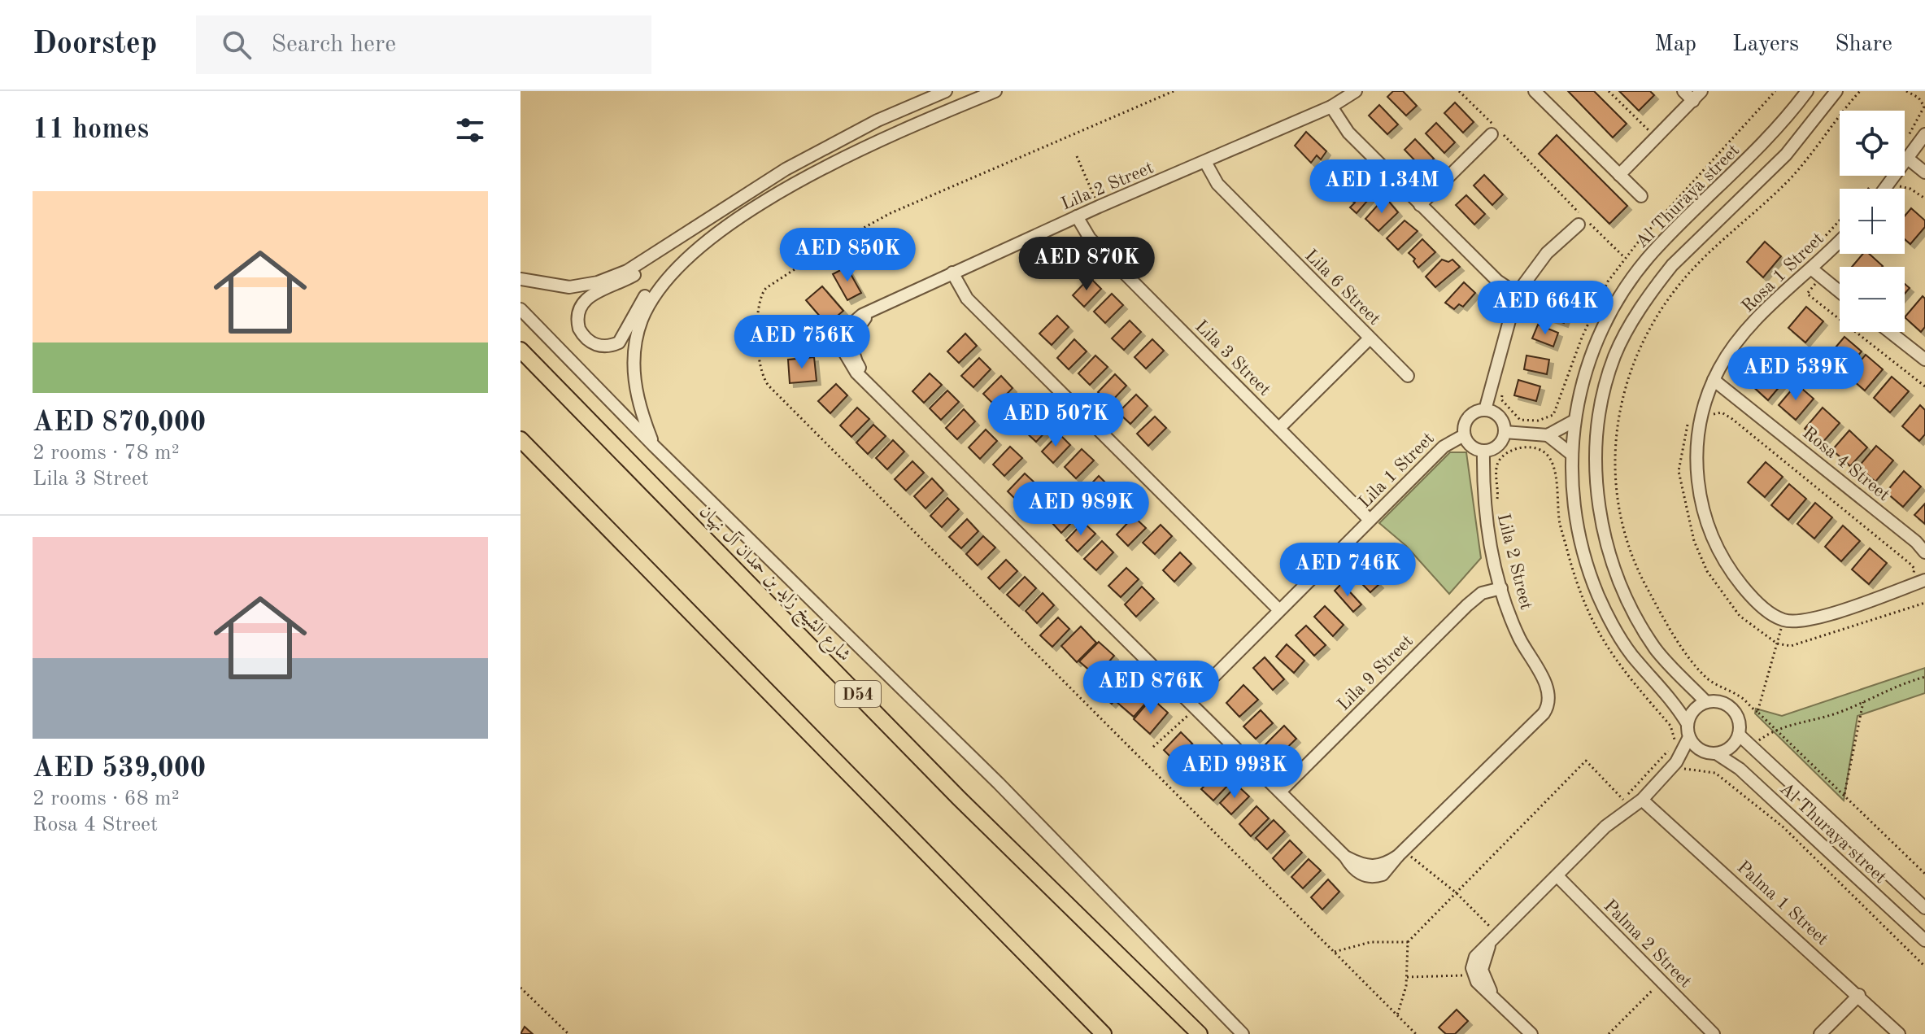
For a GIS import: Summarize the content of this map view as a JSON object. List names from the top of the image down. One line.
{"streets":{"main road":["شارع الشيخ زايد بن حمدان آل نهيان","D54"],"street":["Lila 2 Street","Al Thuraya street","Rosa 1 Street","Lila 6 Street","Lila 3 Street","Rosa 4 Street","Lila 1 Street","Lila 9 Street","Palma 1 Street","Palma 2 Street"]},"crossings":[["Lila 2 Street","Lila 6 Street"],["Lila 2 Street","Lila 3 Street"],["Lila 2 Street","Lila 1 Street"],["Lila 2 Street","Lila 9 Street"],["Rosa 1 Street","Rosa 4 Street"],["Lila 3 Street","Lila 1 Street"]],"page":{"header":"Doorstep","search":"Search here","nav":["Map","Layers","Share"],"heading":"11 homes","map_buttons":["+","−"],"price":["AED 1.34M","AED 850K","AED 870K","AED 664K","AED 756K","AED 539K","AED 507K","AED 989K","AED 746K","AED 876K","AED 993K"],"list":[{"name":"AED 870,000","note":"2 rooms · 78 m² · Lila 3 Street"},{"name":"AED 539,000","note":"2 rooms · 68 m² · Rosa 4 Street"}]}}
